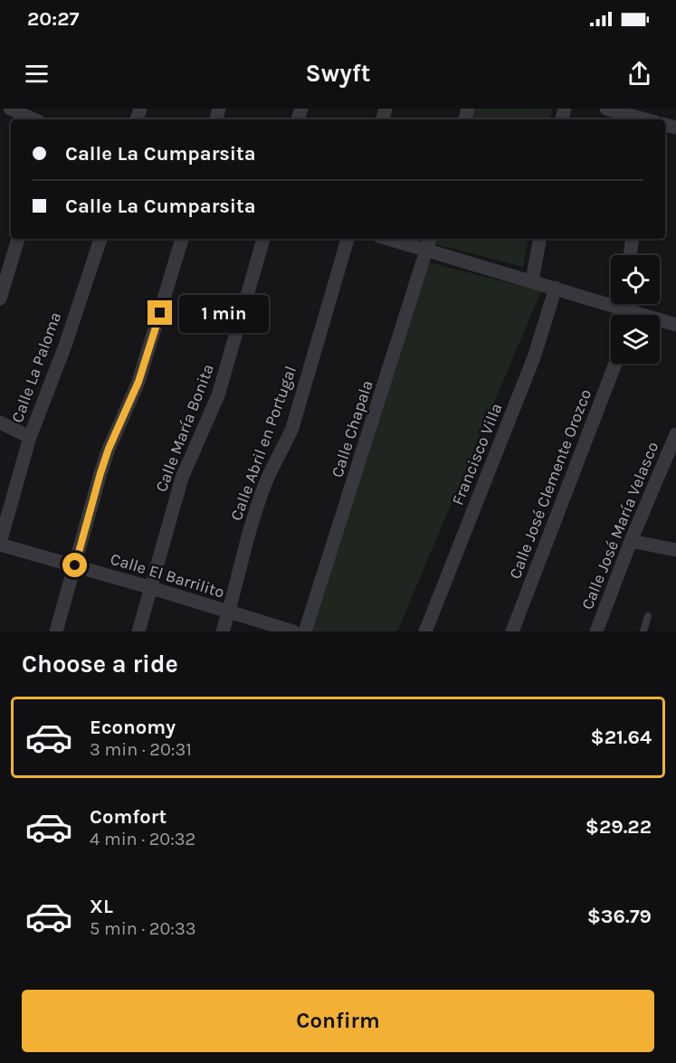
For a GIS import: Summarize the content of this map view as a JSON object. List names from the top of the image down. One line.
{"streets":{"street":["Calle La Paloma","Calle María Bonita","Calle Chapala","Calle Abril en Portugal","Francisco Villa","Calle José Clemente Orozco","Calle José María Velasco","Calle El Barrilito"]},"crossings":[["Calle La Paloma","Calle El Barrilito"],["Calle María Bonita","Calle El Barrilito"],["Calle Abril en Portugal","Calle El Barrilito"]],"page":{"status":"20:27","header":"Swyft","banner":["Calle La Cumparsita","Calle La Cumparsita"],"bubble":"1 min","heading":"Choose a ride","list":[{"name":"Economy","note":"3 min · 20:31","value":"$21.64"},{"name":"Comfort","note":"4 min · 20:32","value":"$29.22"},{"name":"XL","note":"5 min · 20:33","value":"$36.79"}],"buttons":"Confirm"}}
